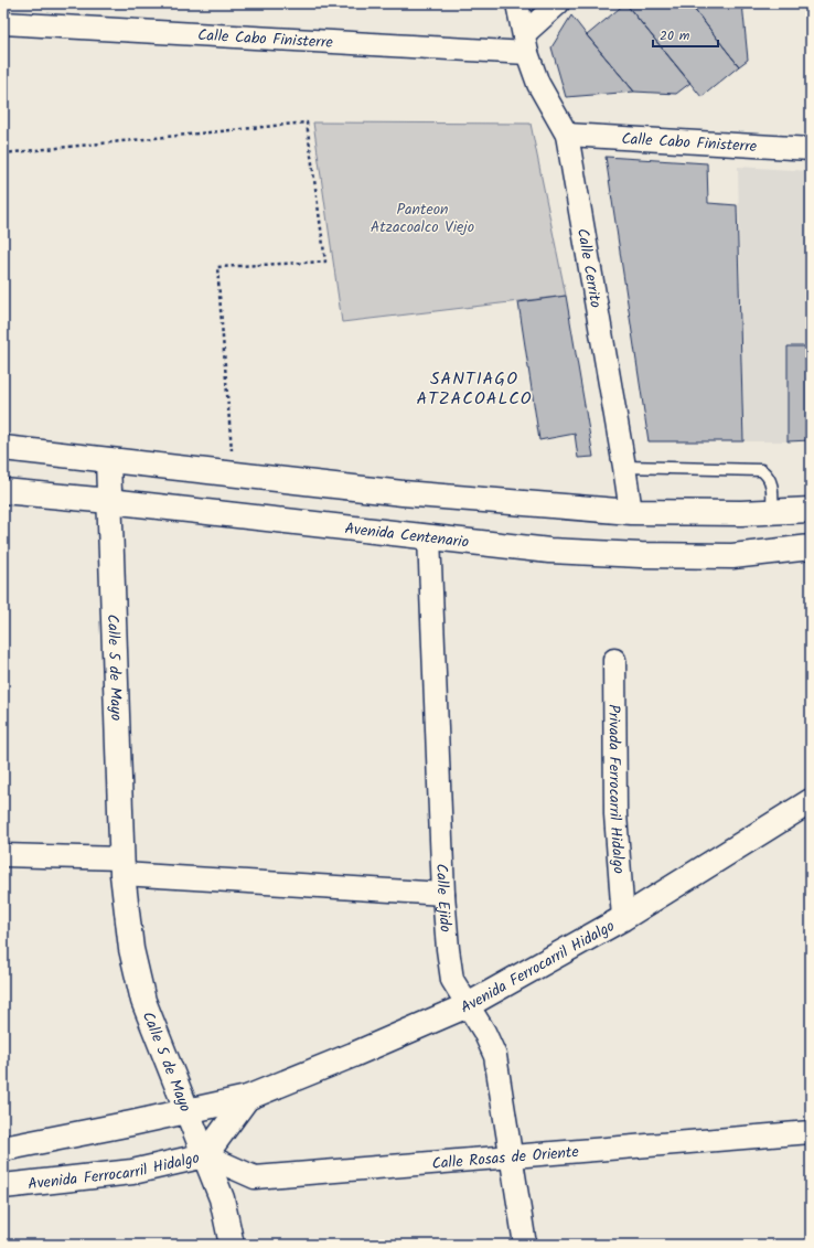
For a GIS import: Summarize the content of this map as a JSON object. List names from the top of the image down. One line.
{"streets":{"street":["Calle Cabo Finisterre","Calle Cerrito","Avenida Centenario","Calle 5 de Mayo","Privada Ferrocarril Hidalgo","Calle Ejido","Avenida Ferrocarril Hidalgo","Calle Rosas de Oriente"]},"crossings":[["Calle Cabo Finisterre","Calle Cerrito"],["Avenida Centenario","Calle 5 de Mayo"],["Avenida Centenario","Calle Ejido"],["Calle 5 de Mayo","Avenida Ferrocarril Hidalgo"],["Calle 5 de Mayo","Calle Rosas de Oriente"],["Privada Ferrocarril Hidalgo","Avenida Ferrocarril Hidalgo"],["Calle Ejido","Avenida Ferrocarril Hidalgo"],["Calle Ejido","Calle Rosas de Oriente"],["Avenida Ferrocarril Hidalgo","Calle Rosas de Oriente"]],"districts":["SANTIAGO ATZACOALCO"],"parks":["Panteon Atzacoalco Viejo"],"scale_bar":"20 m"}
